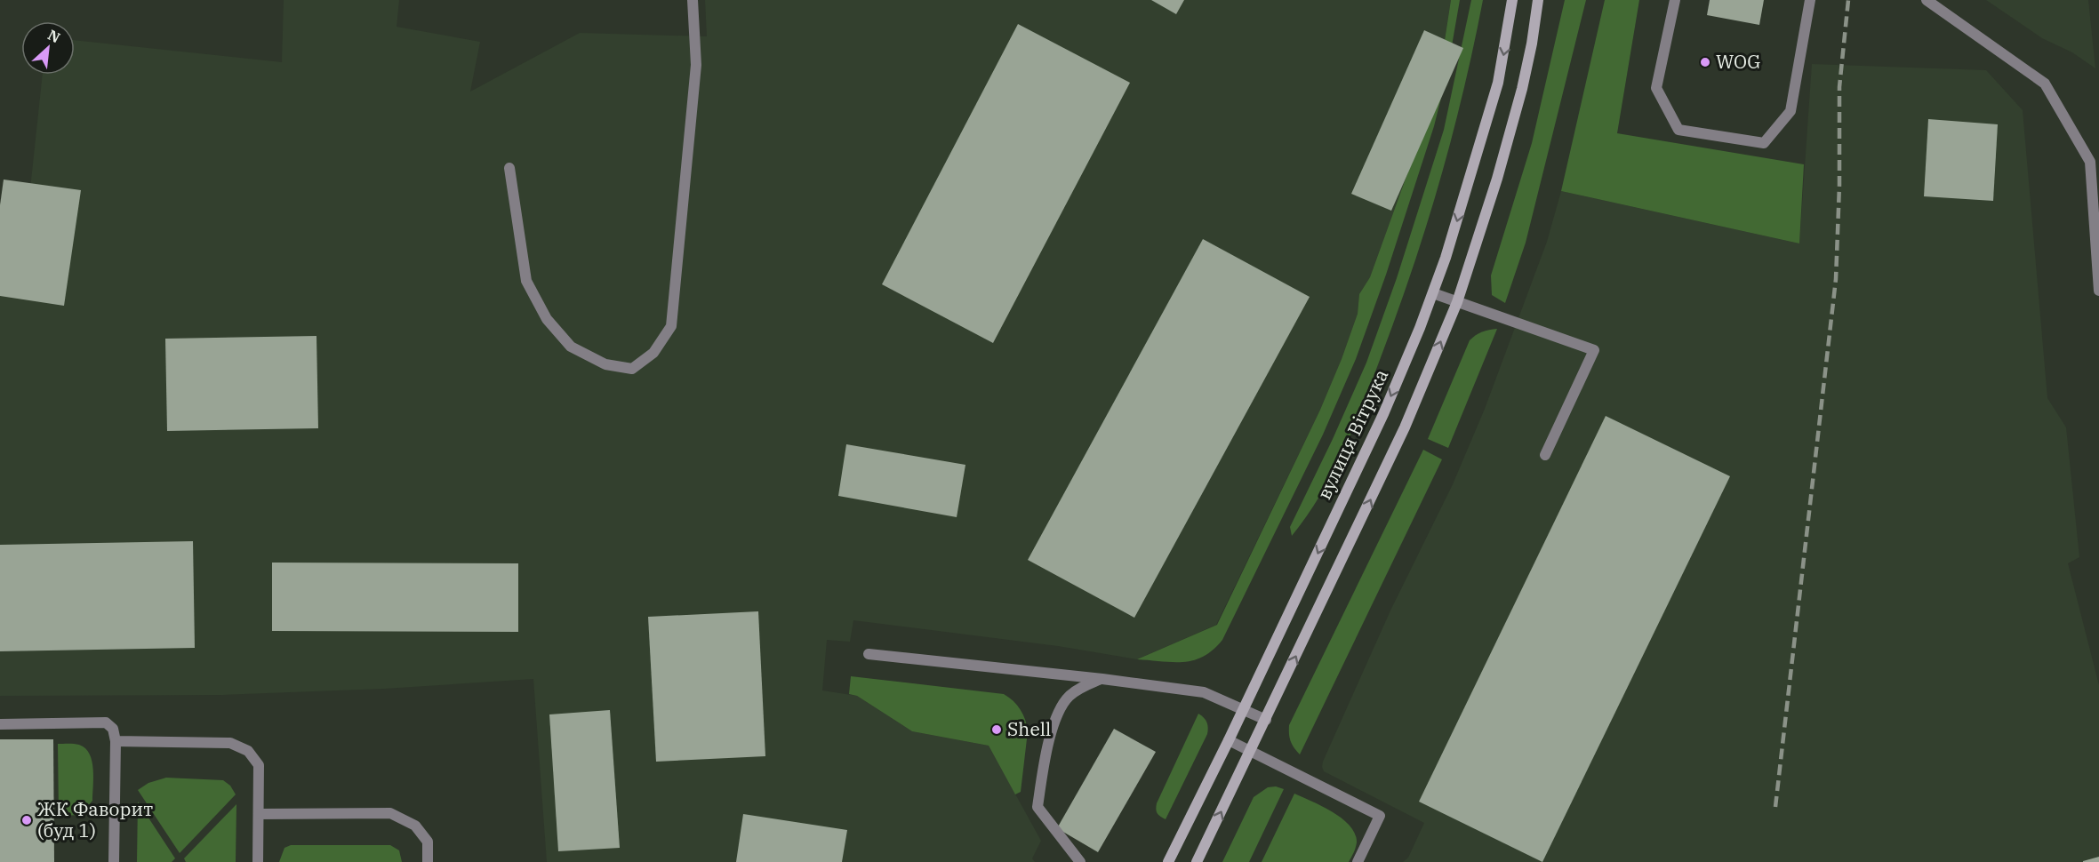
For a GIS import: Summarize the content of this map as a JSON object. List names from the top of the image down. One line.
{"streets":{"main road":["вулиця Вітрука"]},"places":["WOG","Shell","ЖК Фаворит (буд 1)"],"north":"top right"}
